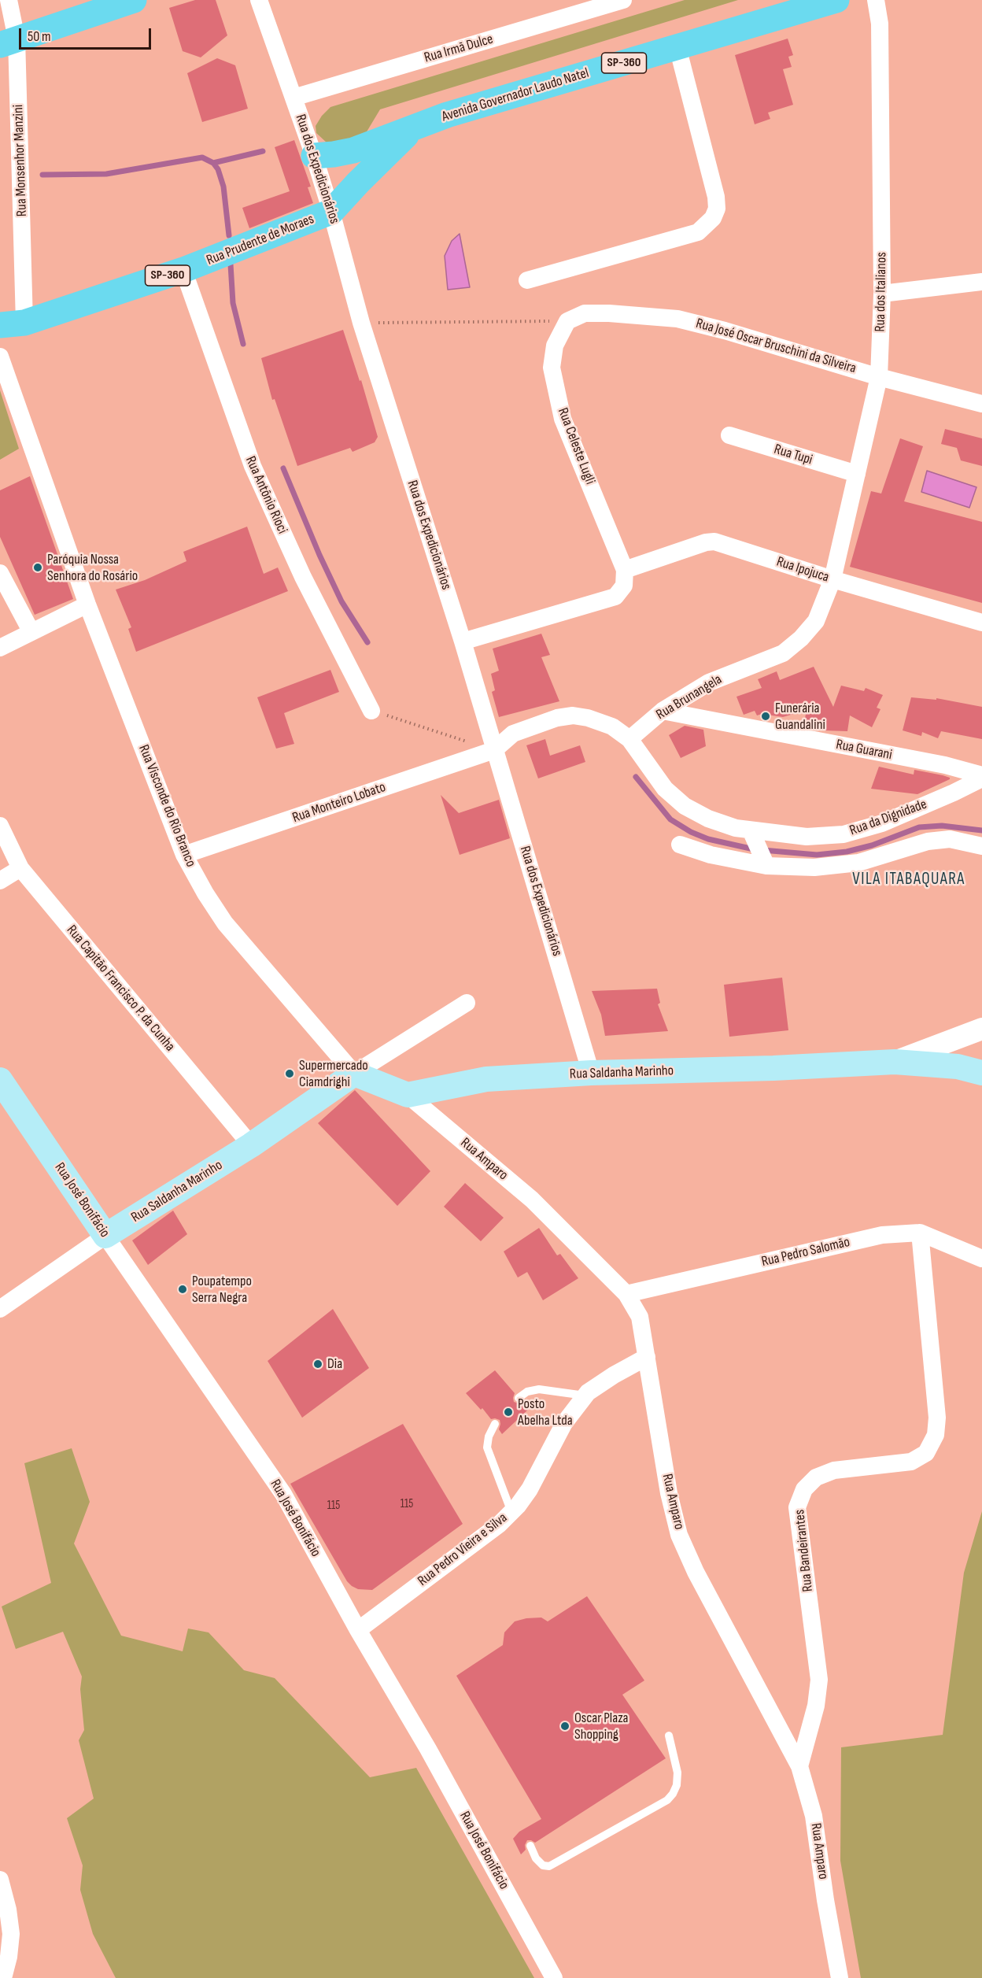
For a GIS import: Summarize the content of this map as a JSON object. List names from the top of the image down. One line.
{"streets":{"main road":["SP-360","Avenida Governador Laudo Natel","Rua Prudente de Moraes","Rua Saldanha Marinho","Rua José Bonifácio"],"street":["Rua Irmã Dulce","Rua Monsenhor Manzini","Rua dos Expedicionários","Rua dos Italianos","Rua José Oscar Bruschini da Silveira","Rua Celeste Lugli","Rua Tupi","Rua Antônio Rioci","Rua Ipojuca","Rua Brunangela","Rua Guarani","Rua Monteiro Lobato","Rua Visconde do Rio Branco","Rua da Dignidade","Rua Capitão Francisco P. da Cunha","Rua Amparo","Rua Pedro Salomão","Rua Pedro Vieira e Silva","Rua Bandeirantes"]},"crossings":[["Rua Irmã Dulce","Rua dos Expedicionários"],["Avenida Governador Laudo Natel","Rua dos Expedicionários"],["Avenida Governador Laudo Natel","Rua Prudente de Moraes"],["Rua Monsenhor Manzini","Rua Prudente de Moraes"],["Rua dos Expedicionários","Rua Prudente de Moraes"],["Rua dos Expedicionários","Rua Monteiro Lobato"],["Rua dos Expedicionários","Rua Saldanha Marinho"],["Rua Prudente de Moraes","Rua Antônio Rioci"],["Rua dos Italianos","Rua José Oscar Bruschini da Silveira"],["Rua dos Italianos","Rua Tupi"],["Rua dos Italianos","Rua Ipojuca"],["Rua dos Italianos","Rua Brunangela"],["Rua José Oscar Bruschini da Silveira","Rua Celeste Lugli"],["Rua Celeste Lugli","Rua Ipojuca"],["Rua Ipojuca","Rua Brunangela"],["Rua Brunangela","Rua Guarani"],["Rua Brunangela","Rua da Dignidade"],["Rua Monteiro Lobato","Rua Visconde do Rio Branco"],["Rua Visconde do Rio Branco","Rua Saldanha Marinho"],["Rua Capitão Francisco P. da Cunha","Rua Saldanha Marinho"],["Rua Saldanha Marinho","Rua Amparo"],["Rua Saldanha Marinho","Rua José Bonifácio"],["Rua Amparo","Rua Pedro Salomão"],["Rua Amparo","Rua Pedro Vieira e Silva"],["Rua Amparo","Rua Bandeirantes"],["Rua José Bonifácio","Rua Pedro Vieira e Silva"],["Rua Pedro Salomão","Rua Bandeirantes"]],"districts":["VILA ITABAQUARA"],"places":["Paróquia Nossa Senhora do Rosário","Funerária Guandalini","Supermercado Ciamdrighi","Poupatempo Serra Negra","Dia","Posto Abelha Ltda","Oscar Plaza Shopping"],"house_numbers":["115","115"],"scale_bar":"50 m"}
